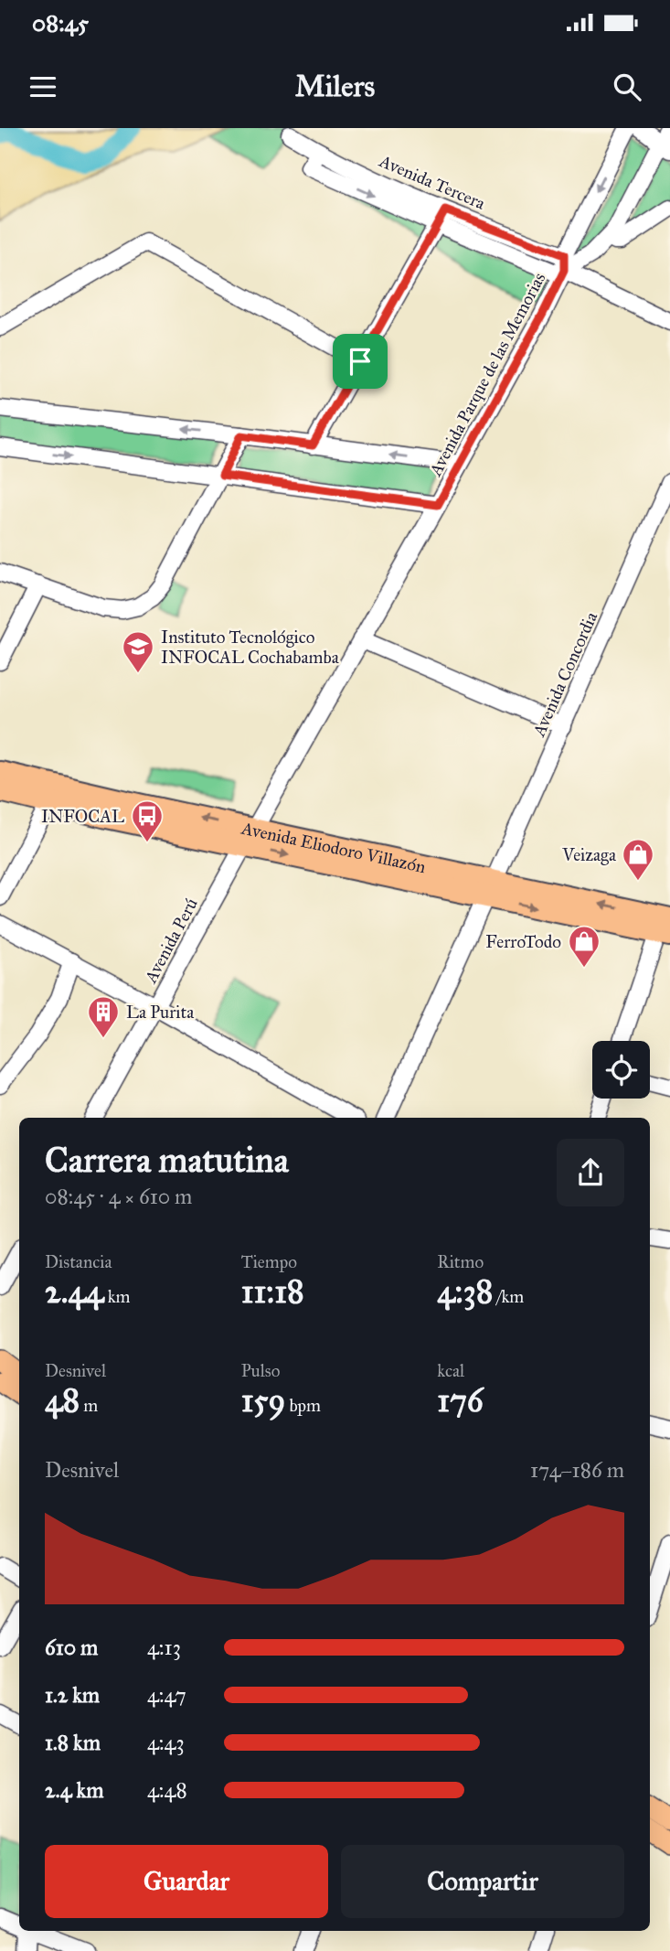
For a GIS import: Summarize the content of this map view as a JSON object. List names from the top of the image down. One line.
{"streets":{"highway":["Avenida Eliodoro Villazón"],"street":["Avenida Tercera","Avenida Parque de las Memorias","Avenida Concordia","Avenida Perú"]},"crossings":[["Avenida Tercera","Avenida Parque de las Memorias"],["Avenida Parque de las Memorias","Avenida Eliodoro Villazón"],["Avenida Parque de las Memorias","Avenida Perú"],["Avenida Concordia","Avenida Eliodoro Villazón"],["Avenida Eliodoro Villazón","Avenida Perú"]],"places":{"school or university":["Instituto Tecnológico INFOCAL Cochabamba"],"bus stop":["INFOCAL"],"shop":["Veizaga","FerroTodo"],"building":["La Purita"]},"page":{"status":"08:45","header":"Milers","heading":["Carrera matutina","08:45 · 4 × 610 m"],"stats":[["Distancia","2.44 km"],["Tiempo","11:18"],["Ritmo","4:38 /km"],["Desnivel","48 m"],["Pulso","159 bpm"],["kcal","176"]],"chart":["Desnivel","174–186 m"],"list":[{"name":"610 m","note":"4:13"},{"name":"1.2 km","note":"4:47"},{"name":"1.8 km","note":"4:43"},{"name":"2.4 km","note":"4:48"}],"buttons":["Guardar","Compartir"]}}
